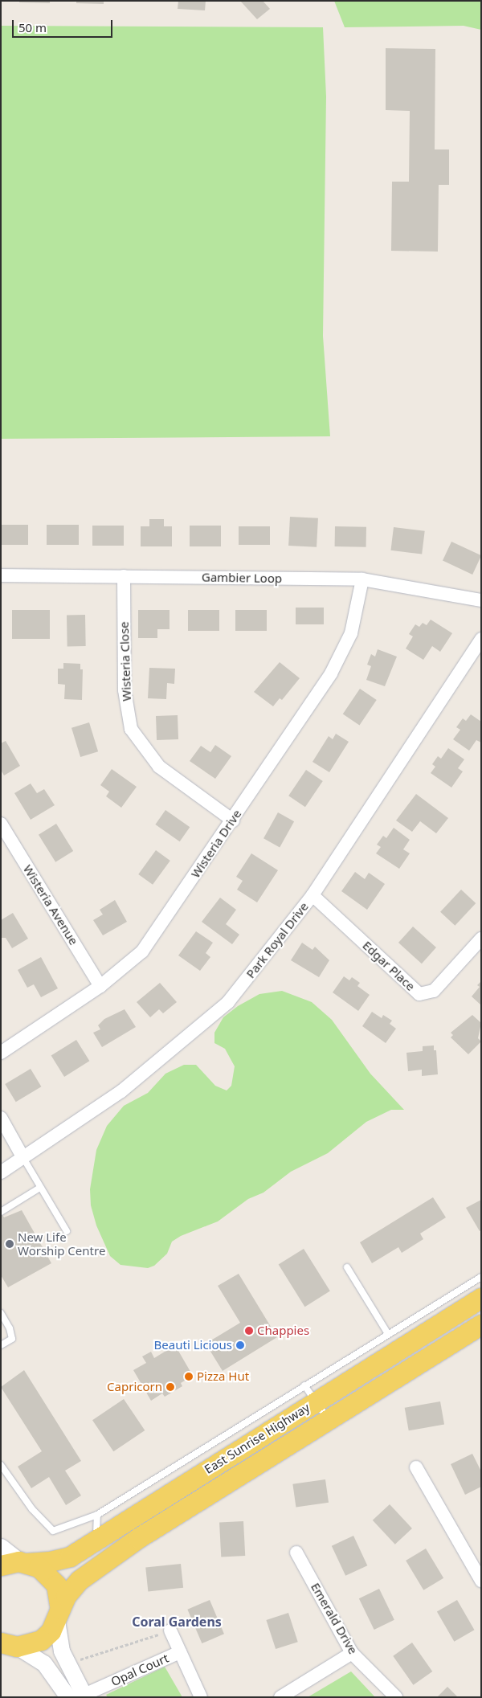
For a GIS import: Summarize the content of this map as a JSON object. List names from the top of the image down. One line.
{"streets":{"main road":["East Sunrise Highway"],"street":["Gambier Loop","Wisteria Close","Wisteria Drive","Wisteria Avenue","Park Royal Drive","Edgar Place","Emerald Drive","Opal Court"]},"crossings":[["Gambier Loop","Wisteria Close"],["Gambier Loop","Wisteria Drive"],["Wisteria Close","Wisteria Drive"],["Wisteria Drive","Wisteria Avenue"],["Park Royal Drive","Edgar Place"]],"districts":["Coral Gardens"],"places":["New Life Worship Centre","Chappies","Beauti Licious","Pizza Hut","Capricorn"],"scale_bar":"50 m"}
